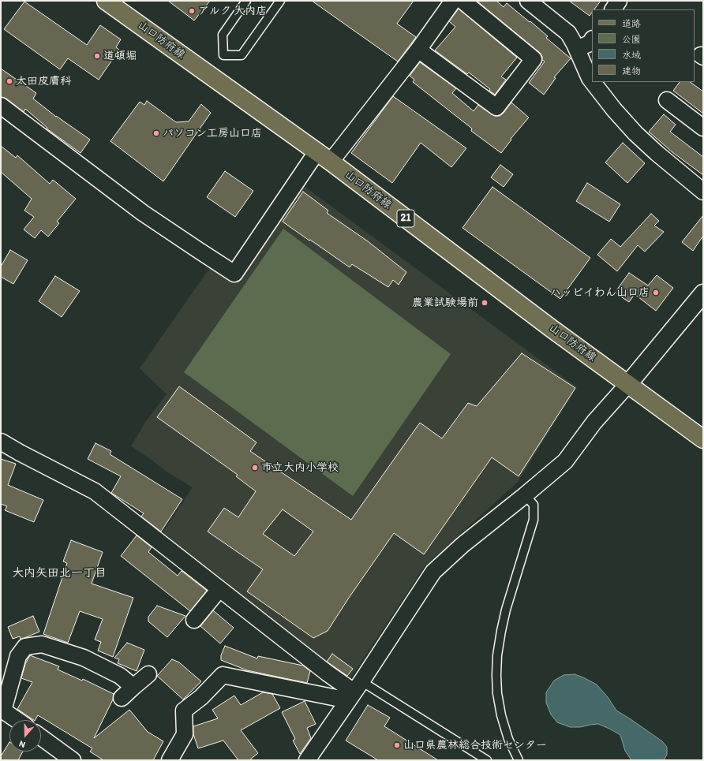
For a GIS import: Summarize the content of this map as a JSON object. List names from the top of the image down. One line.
{"streets":{"main road":["山口防府線","21"]},"districts":["大内矢田北一丁目"],"places":["アルク 大内店","道頓堀","太田皮膚科","パソコン工房山口店","ハッピイわん山口店","農業試験場前","市立大内小学校","山口県農林総合技術センター"],"legend":["道路","公園","水域","建物"],"north":"bottom"}
